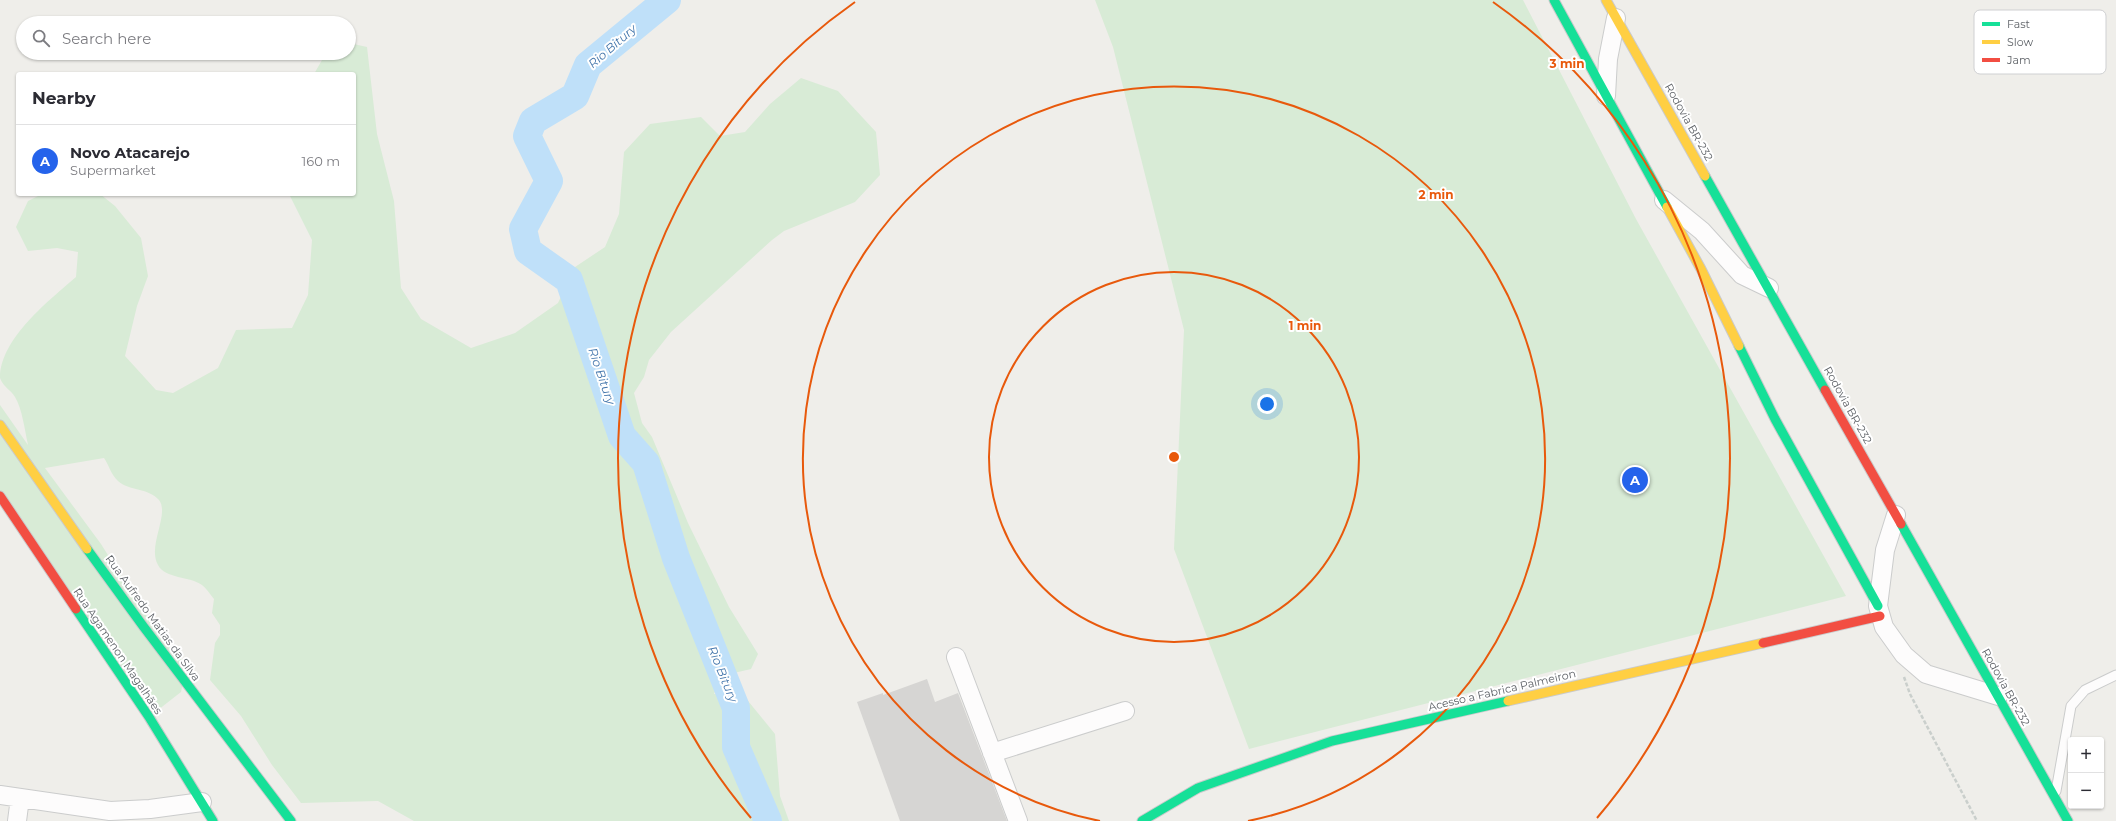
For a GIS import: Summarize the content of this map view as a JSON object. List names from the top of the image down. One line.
{"streets":{"main road":["Rodovia BR-232","Rua Aufredo Matias da Silva","Rua Agamenon Magalhães","Acesso a Fabrica Palmeiron"]},"water":["Rio Bitury"],"legend":["Fast","Slow","Jam"],"page":{"search":"Search here","heading":"Nearby","list":[{"mark":"A","name":"Novo Atacarejo","note":"Supermarket","value":"160 m"}],"pins":"A","map_buttons":["+","−"]},"rings":["3 min","2 min","1 min"]}
